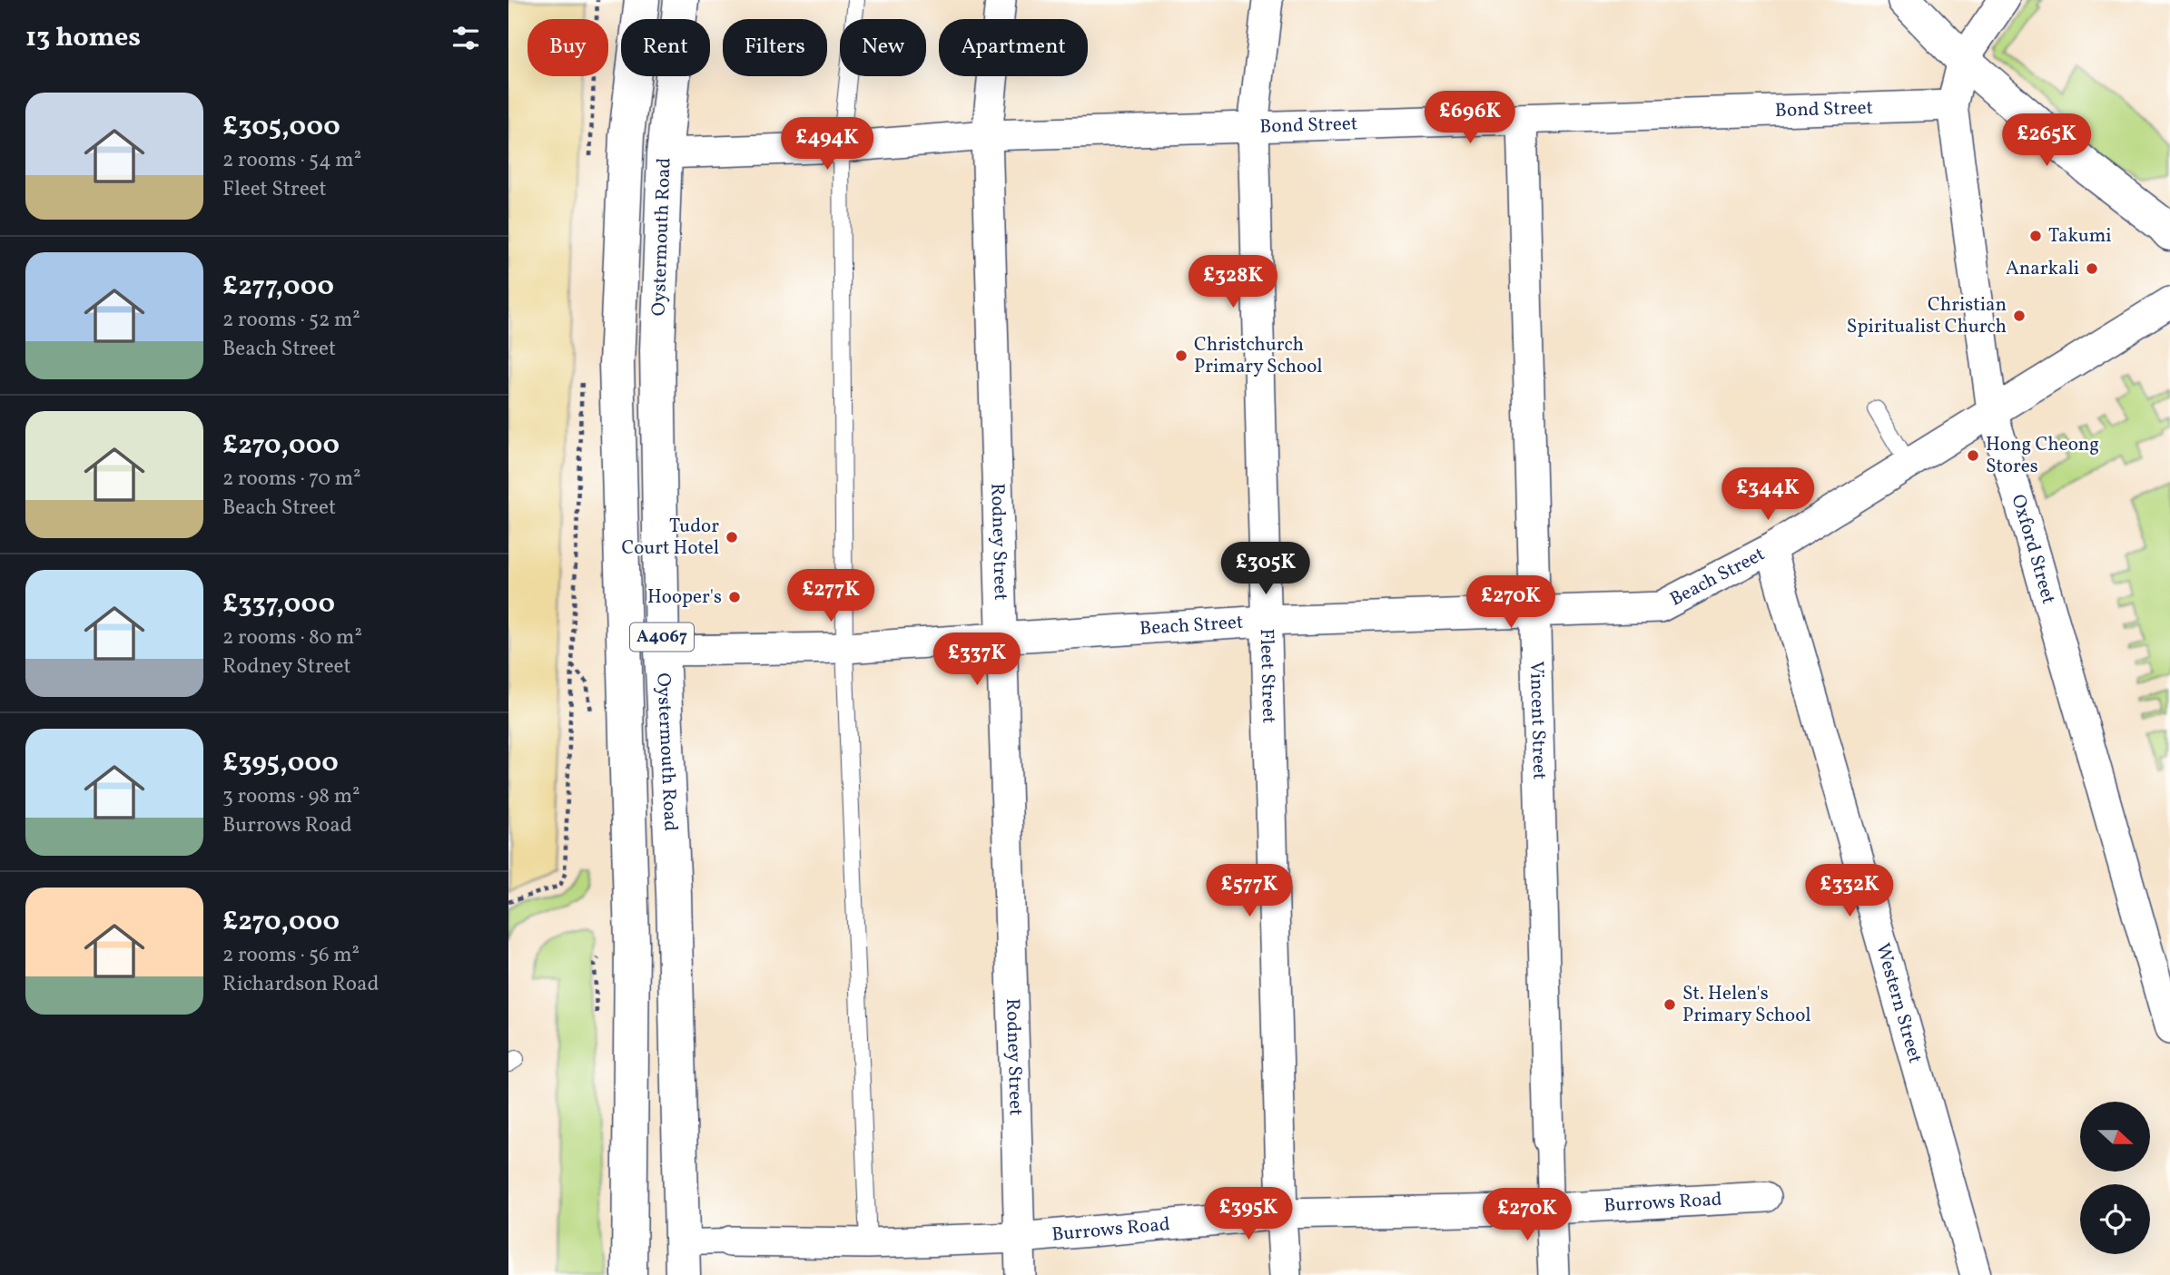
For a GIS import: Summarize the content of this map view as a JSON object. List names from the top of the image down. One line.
{"streets":{"main road":["Oystermouth Road","A4067"],"street":["Bond Street","Rodney Street","Oxford Street","Beach Street","Fleet Street","Vincent Street","Western Street","Burrows Road"]},"crossings":[["Bond Street","Oystermouth Road"],["Bond Street","Rodney Street"],["Bond Street","Oxford Street"],["Bond Street","Fleet Street"],["Bond Street","Vincent Street"],["Oystermouth Road","Beach Street"],["Oystermouth Road","Burrows Road"],["Rodney Street","Beach Street"],["Rodney Street","Burrows Road"],["Oxford Street","Beach Street"],["Beach Street","Fleet Street"],["Beach Street","Vincent Street"],["Beach Street","Western Street"],["Fleet Street","Burrows Road"],["Vincent Street","Burrows Road"]],"places":["Takumi","Anarkali","Christian Spiritualist Church","Christchurch Primary School","Hong Cheong Stores","Tudor Court Hotel","Hooper's","St. Helen's Primary School"],"north":"right","page":{"heading":"13 homes","chip":["Buy","Rent","Filters","New","Apartment"],"list":[{"name":"£305,000","note":"2 rooms · 54 m² · Fleet Street"},{"name":"£277,000","note":"2 rooms · 52 m² · Beach Street"},{"name":"£270,000","note":"2 rooms · 70 m² · Beach Street"},{"name":"£337,000","note":"2 rooms · 80 m² · Rodney Street"},{"name":"£395,000","note":"3 rooms · 98 m² · Burrows Road"},{"name":"£270,000","note":"2 rooms · 56 m² · Richardson Road"}],"price":["£696K","£265K","£494K","£328K","£344K","£305K","£277K","£270K","£337K","£577K","£332K","£395K","£270K"]}}
